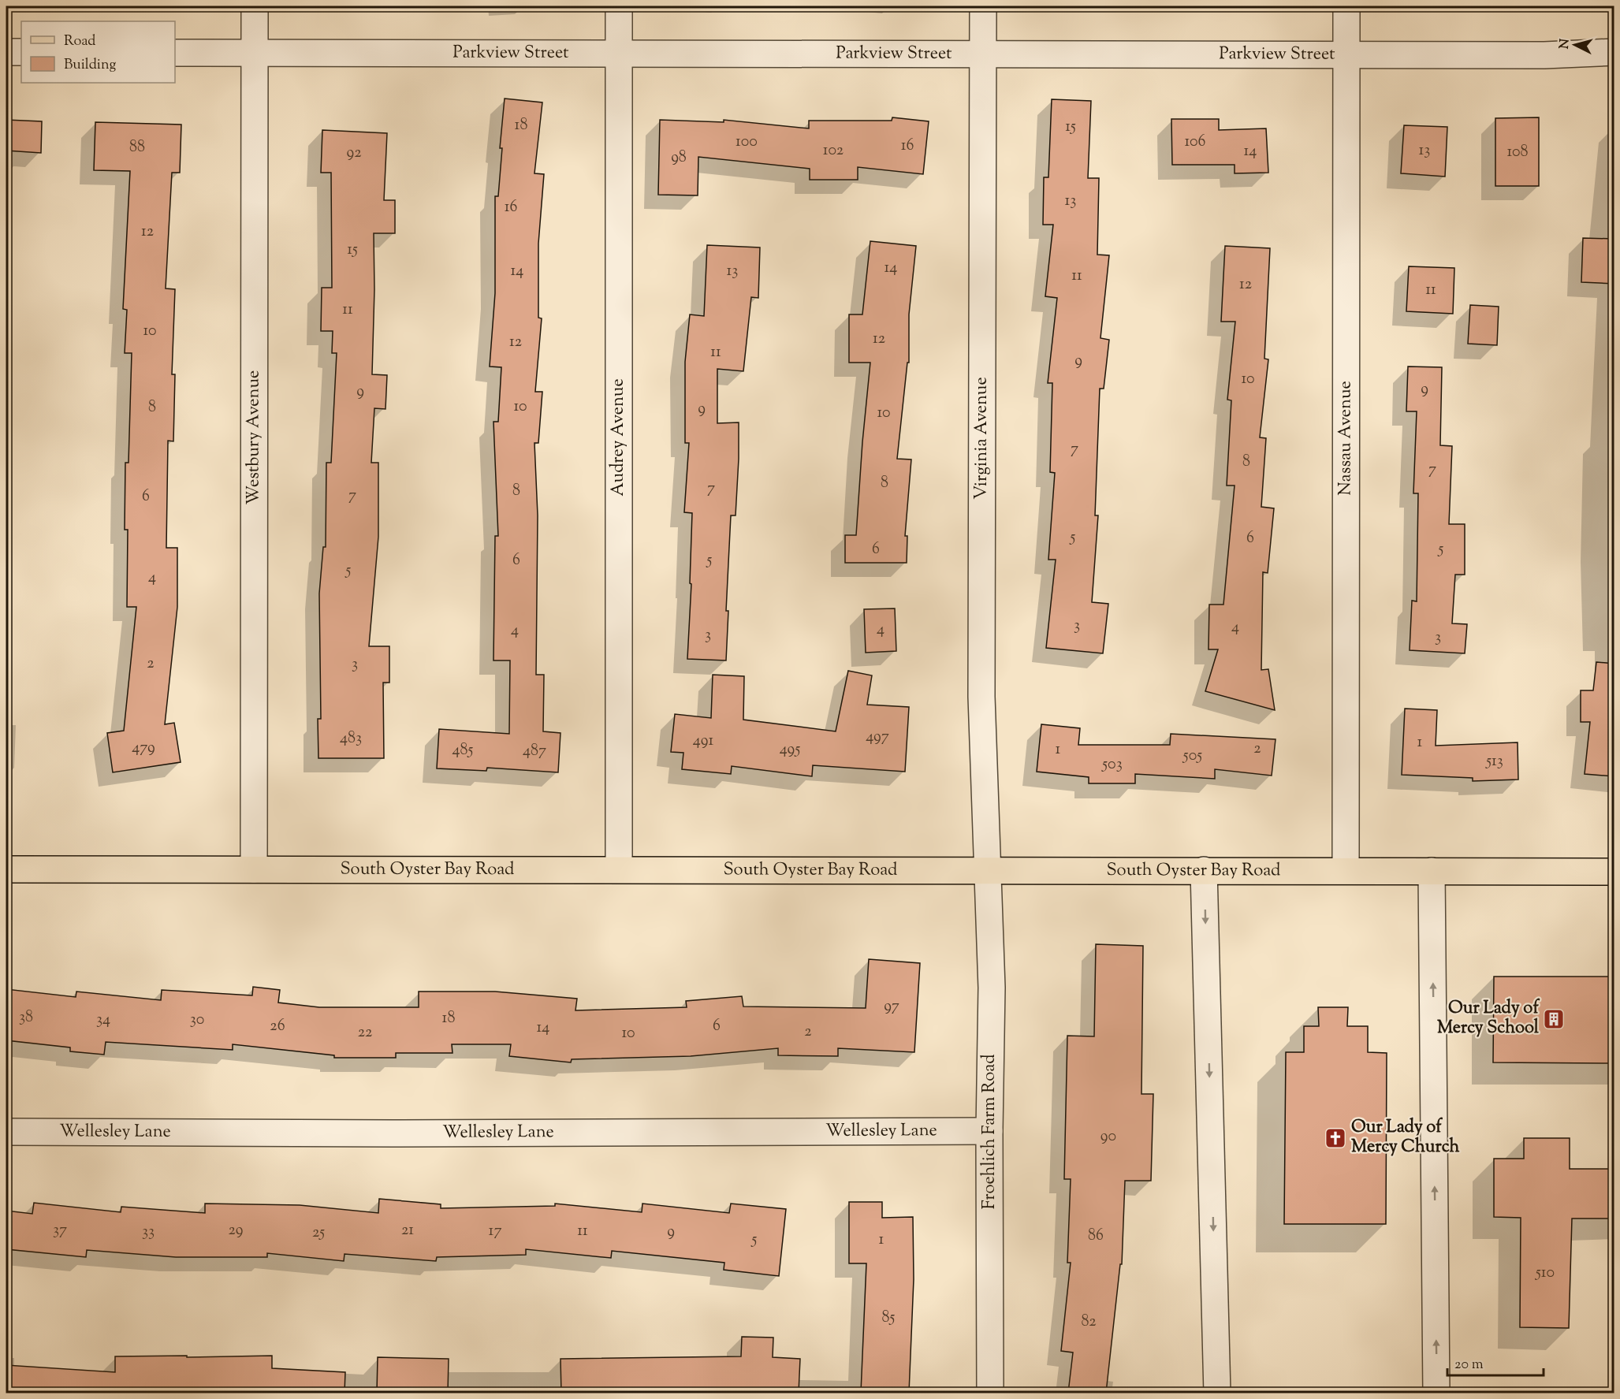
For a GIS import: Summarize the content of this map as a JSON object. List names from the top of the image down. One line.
{"streets":{"main road":["South Oyster Bay Road"],"street":["Parkview Street","Westbury Avenue","Audrey Avenue","Virginia Avenue","Nassau Avenue","Wellesley Lane","Froehlich Farm Road"]},"crossings":[["Parkview Street","Westbury Avenue"],["Parkview Street","Audrey Avenue"],["Parkview Street","Virginia Avenue"],["Parkview Street","Nassau Avenue"],["Westbury Avenue","South Oyster Bay Road"],["Audrey Avenue","South Oyster Bay Road"],["Virginia Avenue","South Oyster Bay Road"],["Virginia Avenue","Froehlich Farm Road"],["Nassau Avenue","South Oyster Bay Road"],["South Oyster Bay Road","Froehlich Farm Road"],["Wellesley Lane","Froehlich Farm Road"]],"places":{"building":["Our Lady of Mercy School"],"church":["Our Lady of Mercy Church"]},"house_numbers":["18","15","100","106","16","88","102","13","14","108","92","98","13","16","12","15","14","14","13","11","12","11","11","10","12","12","11","9","10","9","9","10","8","9","10","7","8","7","8","7","8","7","6","5","6","6","5","6","5","5","4","3","4","4","4","3","3","2","3","497","483","491","1","479","2","495","1","485","487","505","513","503","97","38","18","34","30","26","6","14","2","22","10","90","37","29","21","17","11","33","9","25","86","5","1","510","85","82"],"legend":["Road","Building"],"scale_bar":"20 m","north":"left"}
